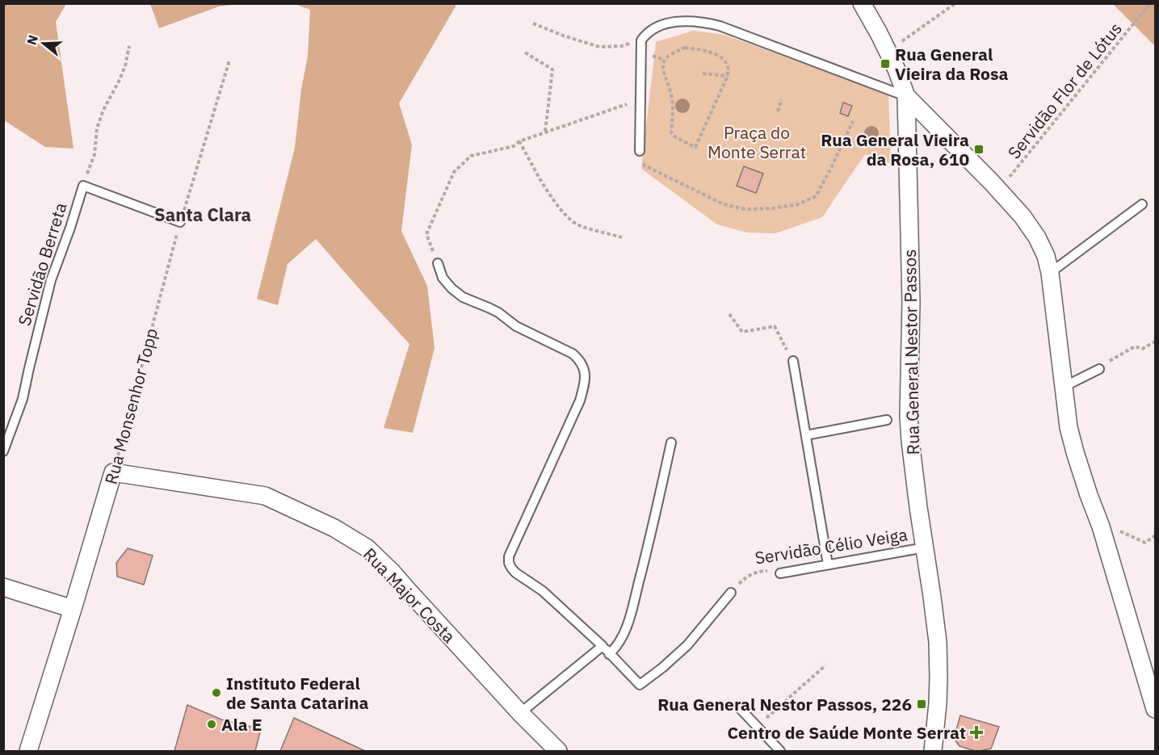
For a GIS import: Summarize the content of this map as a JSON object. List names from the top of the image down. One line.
{"streets":{"street":["Rua General Nestor Passos","Rua Monsenhor Topp","Rua Major Costa"],"lane":["Servidão Berreta","Servidão Célio Veiga"],"path":["Servidão Flor de Lótus"]},"crossings":[["Servidão Berreta","Rua Monsenhor Topp"],["Rua General Nestor Passos","Servidão Célio Veiga"],["Rua Monsenhor Topp","Rua Major Costa"]],"districts":["Santa Clara"],"parks":["Praça do Monte Serrat"],"places":{"transit":["Rua General Vieira da Rosa","Rua General Vieira da Rosa, 610","Rua General Nestor Passos, 226"],"other":["Instituto Federal de Santa Catarina","Ala E"],"health":["Centro de Saúde Monte Serrat"]},"north":"left"}
